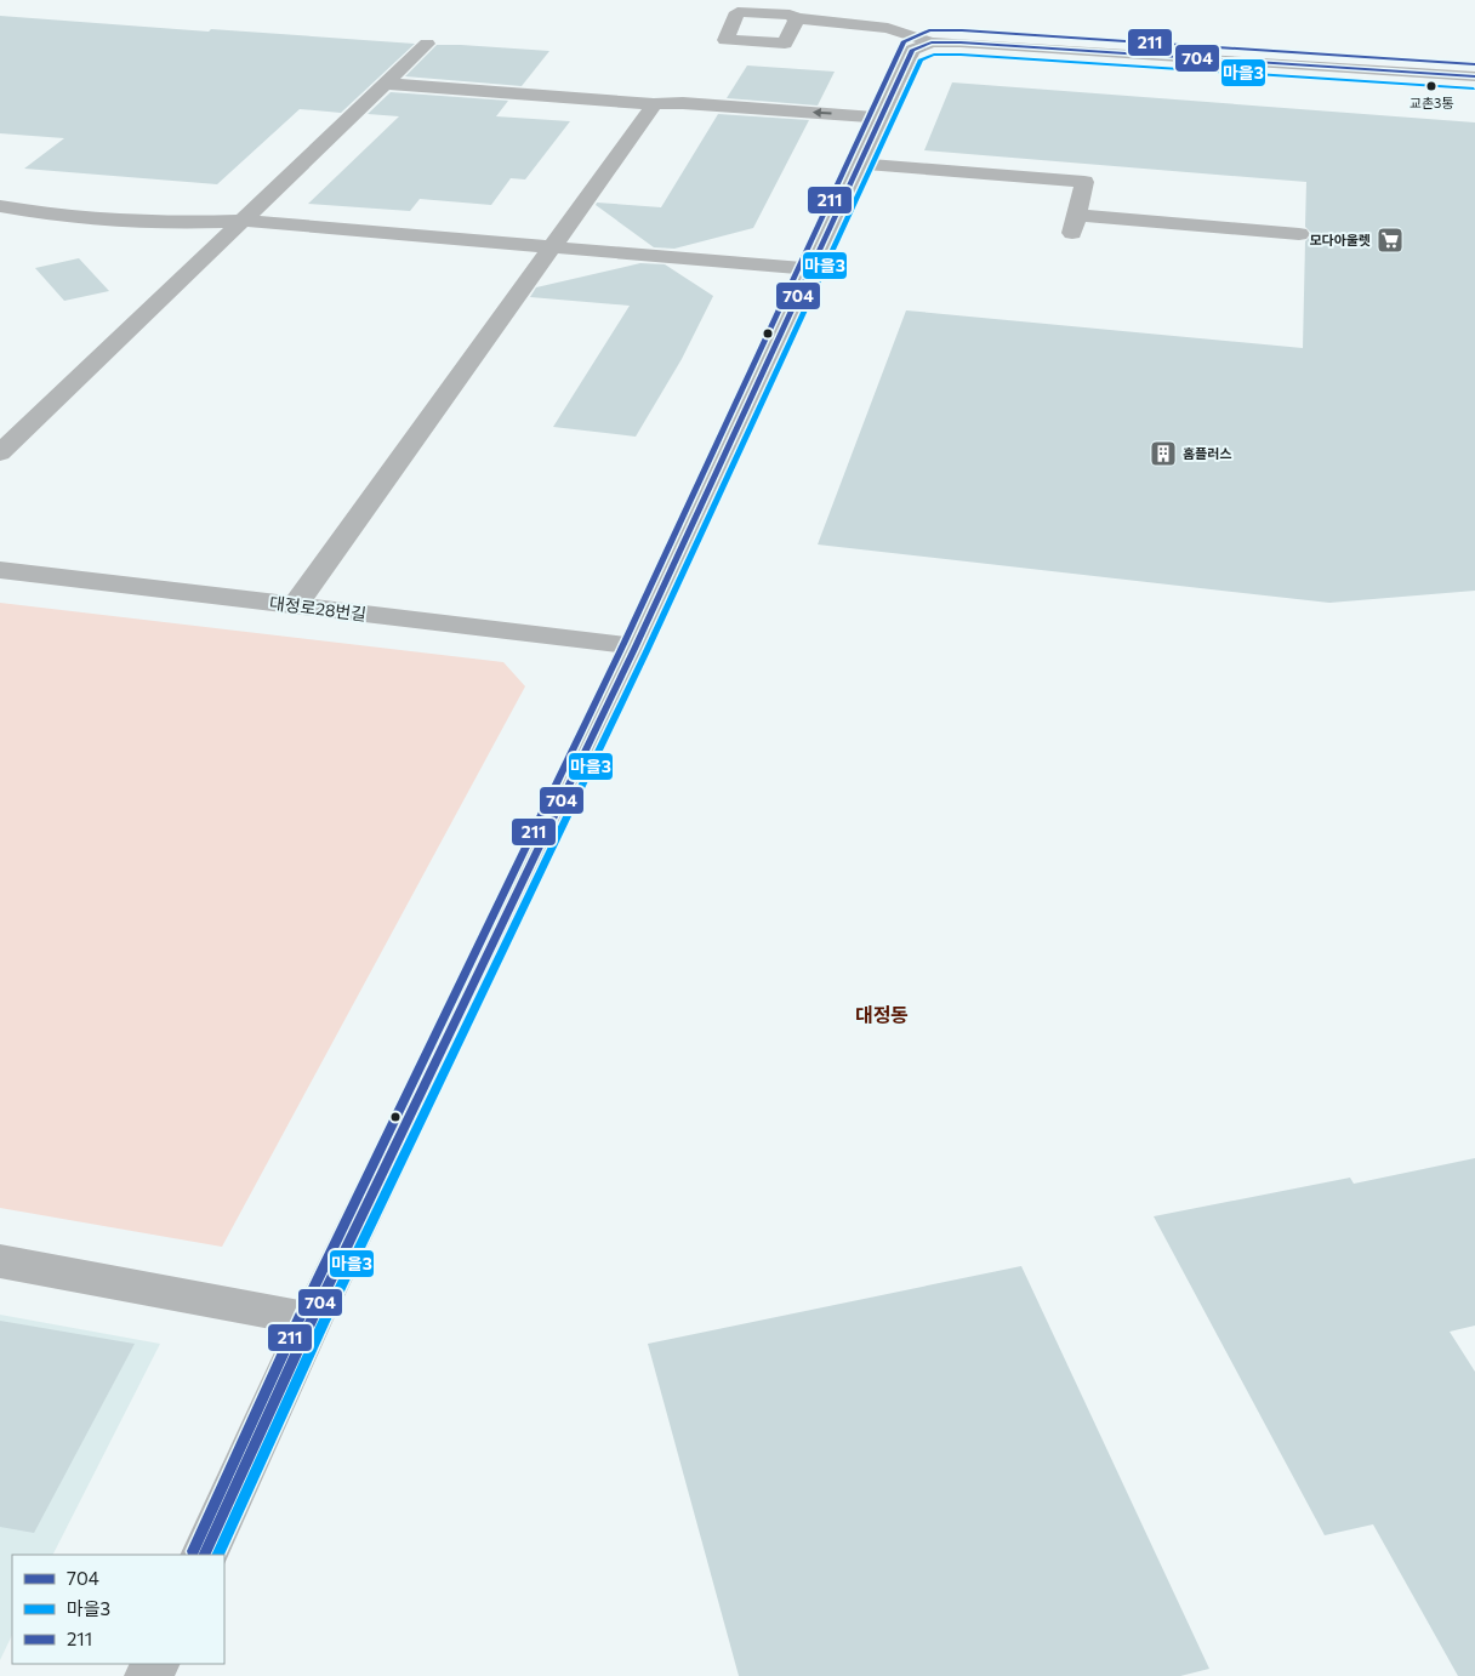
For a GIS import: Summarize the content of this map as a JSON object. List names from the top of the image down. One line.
{"streets":{"street":["대정로28번길"]},"districts":["대정동"],"places":{"other":["교촌3통"],"supermarket":["모다아울렛"],"building":["홈플러스"]},"lines":["transit line 211","transit line 704","transit line 마을3"],"legend":["704","마을3","211"]}
